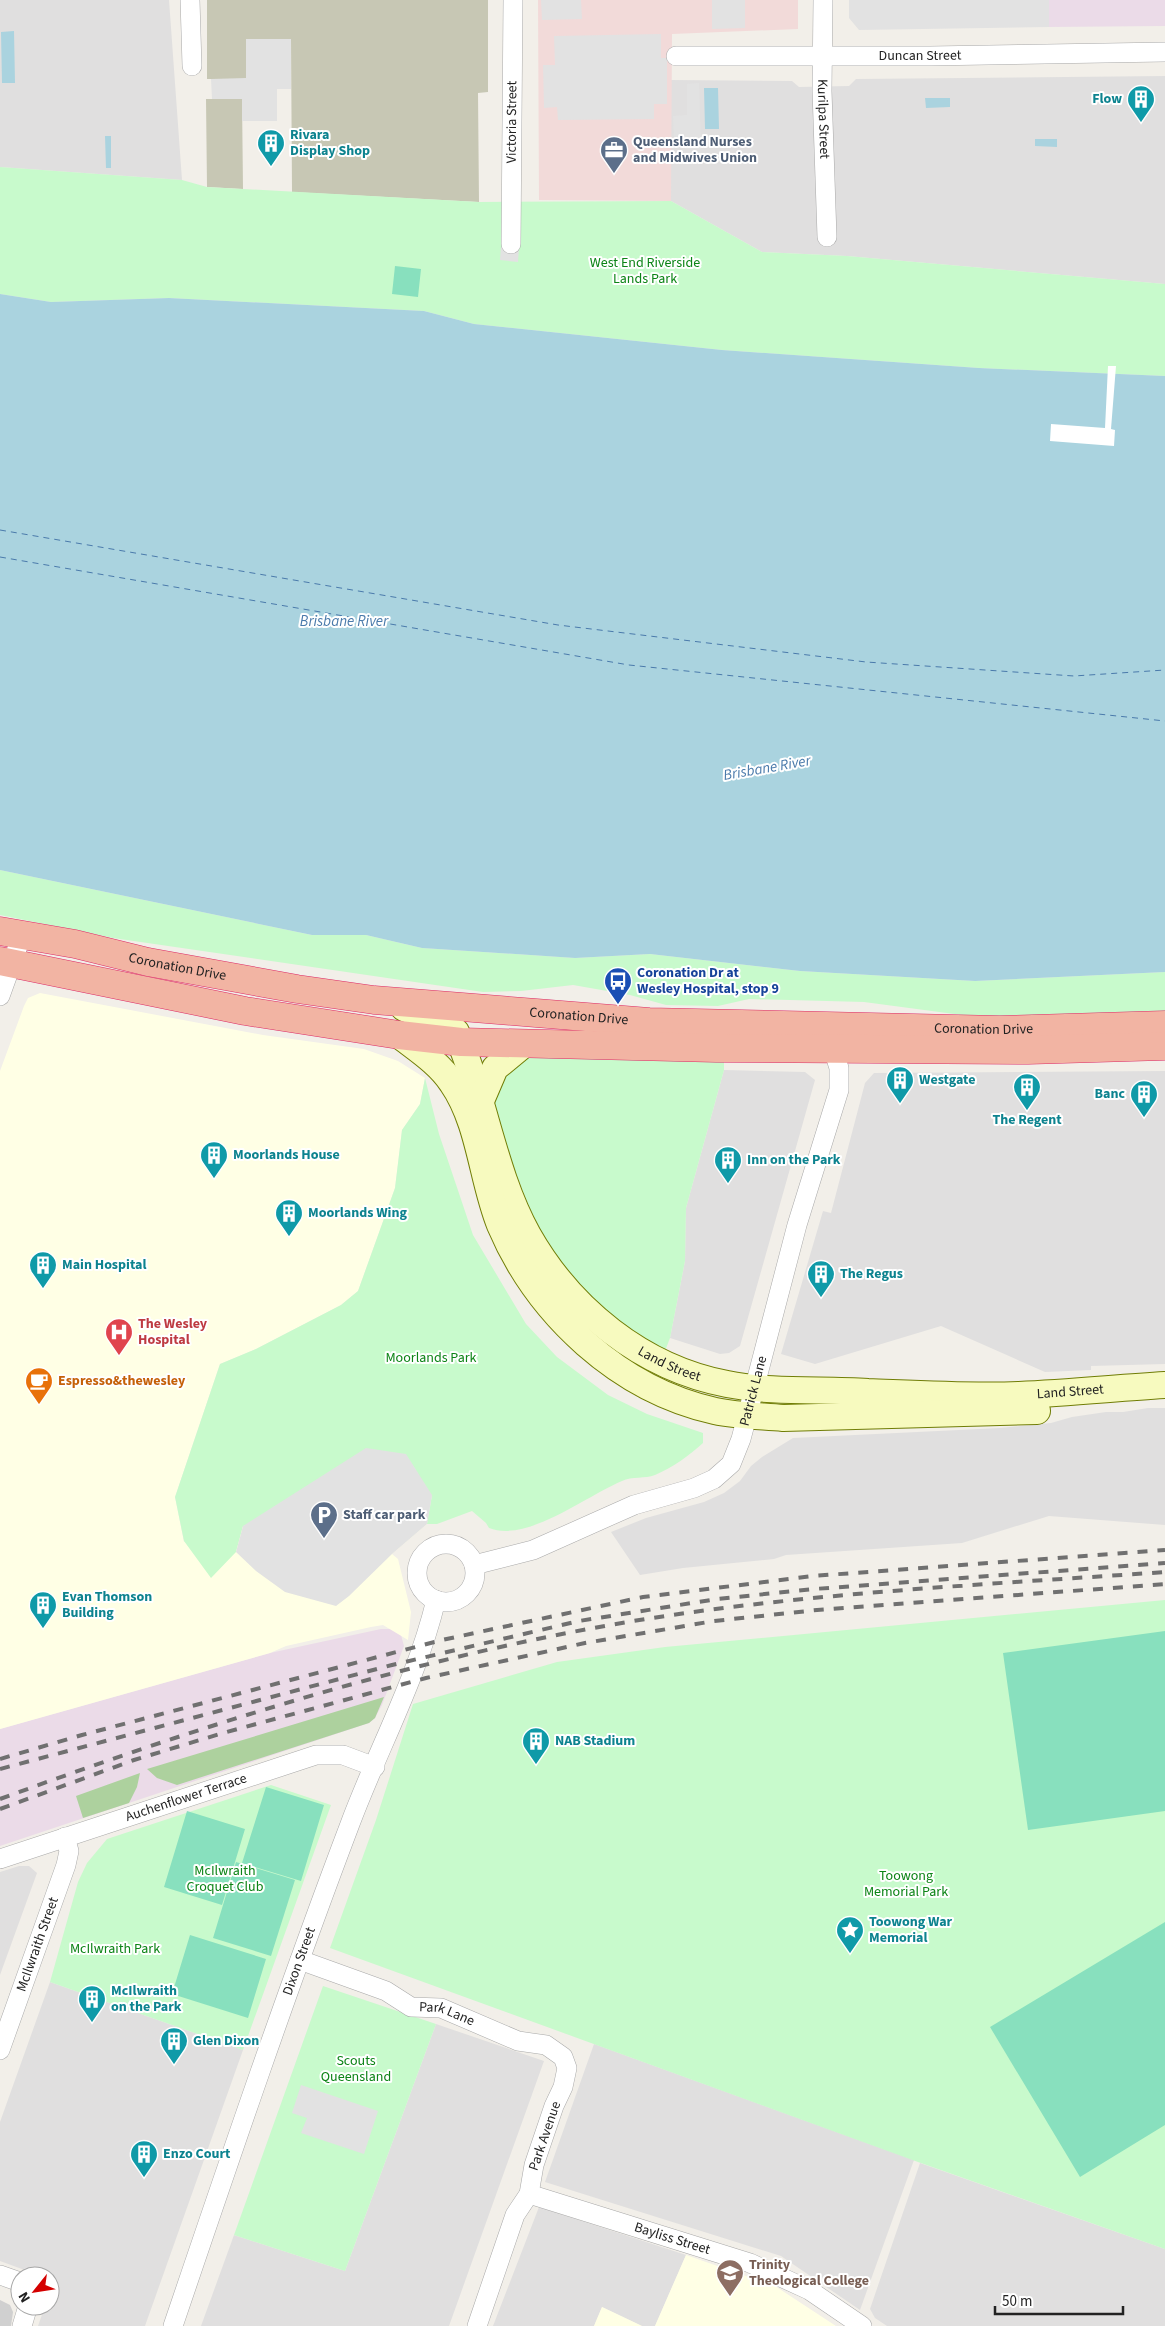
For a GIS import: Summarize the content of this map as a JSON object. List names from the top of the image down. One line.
{"streets":{"highway":["Coronation Drive"],"main road":["Land Street"],"street":["Duncan Street","Kurilpa Street","Victoria Street","Patrick Lane","Auchenflower Terrace","McIlwraith Street","Dixon Street","Park Lane","Park Avenue","Bayliss Street"]},"crossings":[["Duncan Street","Kurilpa Street"],["Coronation Drive","Land Street"],["Coronation Drive","Patrick Lane"],["Land Street","Patrick Lane"],["Patrick Lane","Dixon Street"],["Auchenflower Terrace","McIlwraith Street"],["Auchenflower Terrace","Dixon Street"],["Dixon Street","Park Lane"],["Park Lane","Park Avenue"],["Park Avenue","Bayliss Street"]],"water":["Brisbane River"],"parks":["West End Riverside Lands Park","Moorlands Park","McIlwraith Croquet Club","Toowong Memorial Park","McIlwraith Park","Scouts Queensland"],"places":{"building":["Flow","Rivara Display Shop","Westgate","The Regent","Banc","Moorlands House","Inn on the Park","Moorlands Wing","Main Hospital","The Regus","Evan Thomson Building","NAB Stadium","McIlwraith on the Park","Glen Dixon","Enzo Court"],"office":["Queensland Nurses and Midwives Union"],"bus stop":["Coronation Dr at Wesley Hospital, stop 9"],"hospital":["The Wesley Hospital"],"cafe":["Espresso&thewesley"],"parking":["Staff car park"],"place":["Toowong War Memorial"],"school or university":["Trinity Theological College"]},"scale_bar":"50 m","north":"bottom left"}
